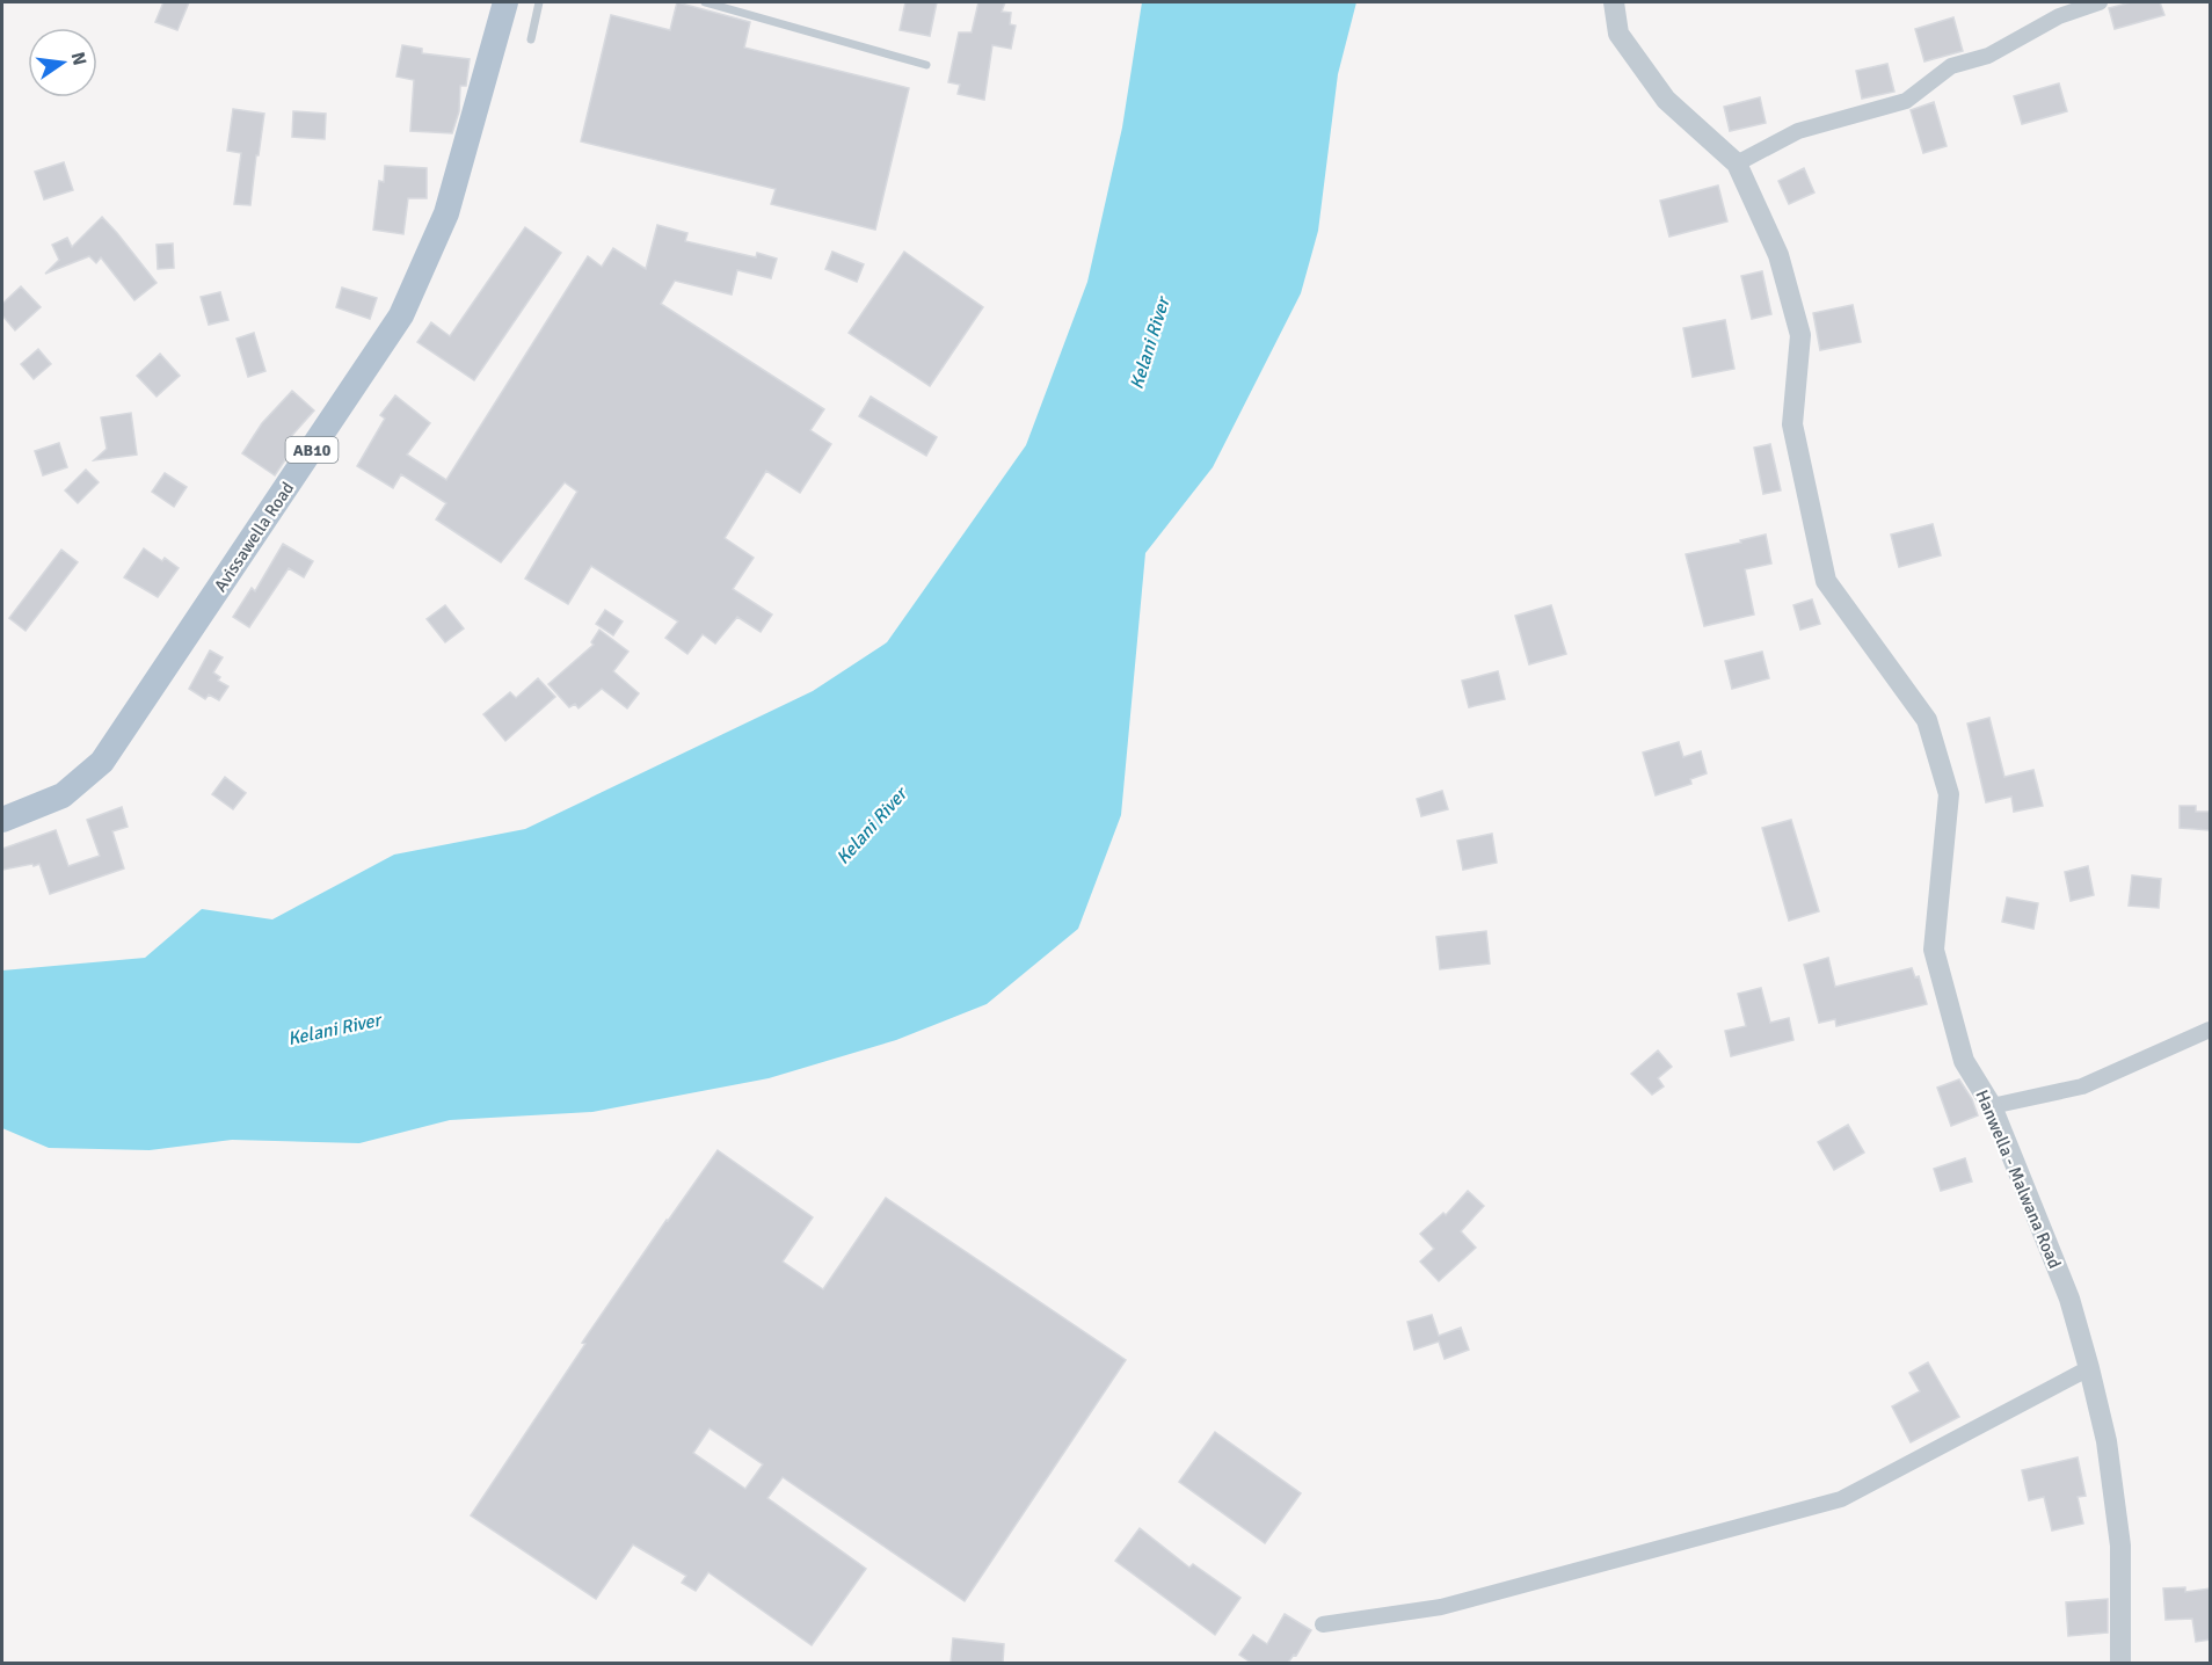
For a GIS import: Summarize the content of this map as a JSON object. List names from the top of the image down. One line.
{"streets":{"main road":["AB10","Avissawella Road"],"street":["Hanwella - Malwana Road"]},"water":["Kelani River"],"north":"right"}
